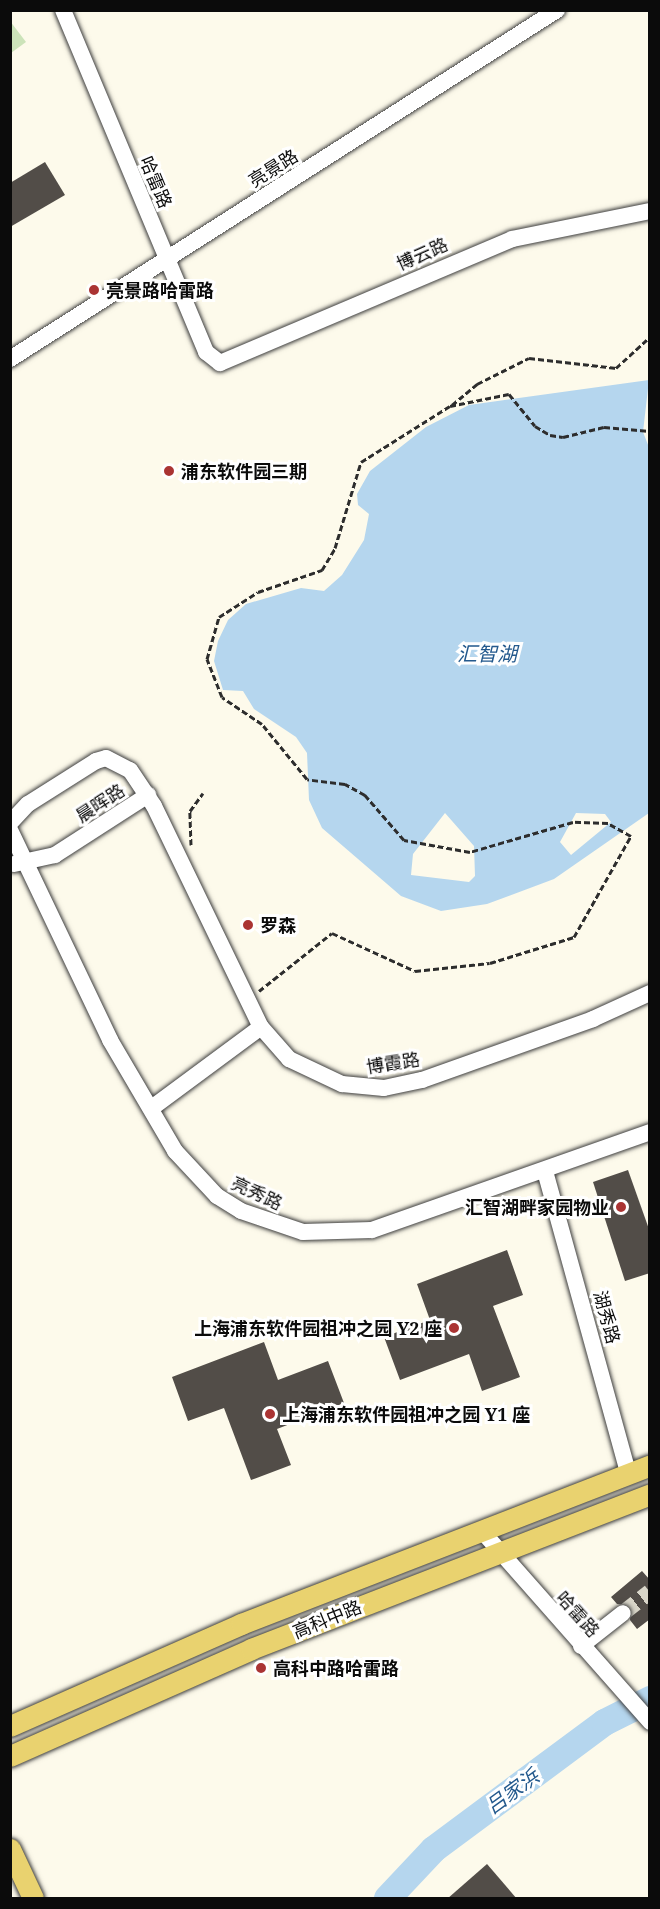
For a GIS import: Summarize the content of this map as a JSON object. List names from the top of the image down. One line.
{"streets":{"main road":["高科中路"],"street":["亮景路","哈雷路","博云路","晨晖路","博霞路","亮秀路","湖秀路"]},"crossings":[["亮景路","哈雷路"],["哈雷路","博云路"],["哈雷路","高科中路"],["晨晖路","博霞路"],["晨晖路","亮秀路"],["亮秀路","湖秀路"],["湖秀路","高科中路"]],"water":["汇智湖","吕家浜"],"places":["亮景路哈雷路","浦东软件园三期","罗森","汇智湖畔家园物业","上海浦东软件园祖冲之园 Y2 座","上海浦东软件园祖冲之园 Y1 座","高科中路哈雷路"]}
